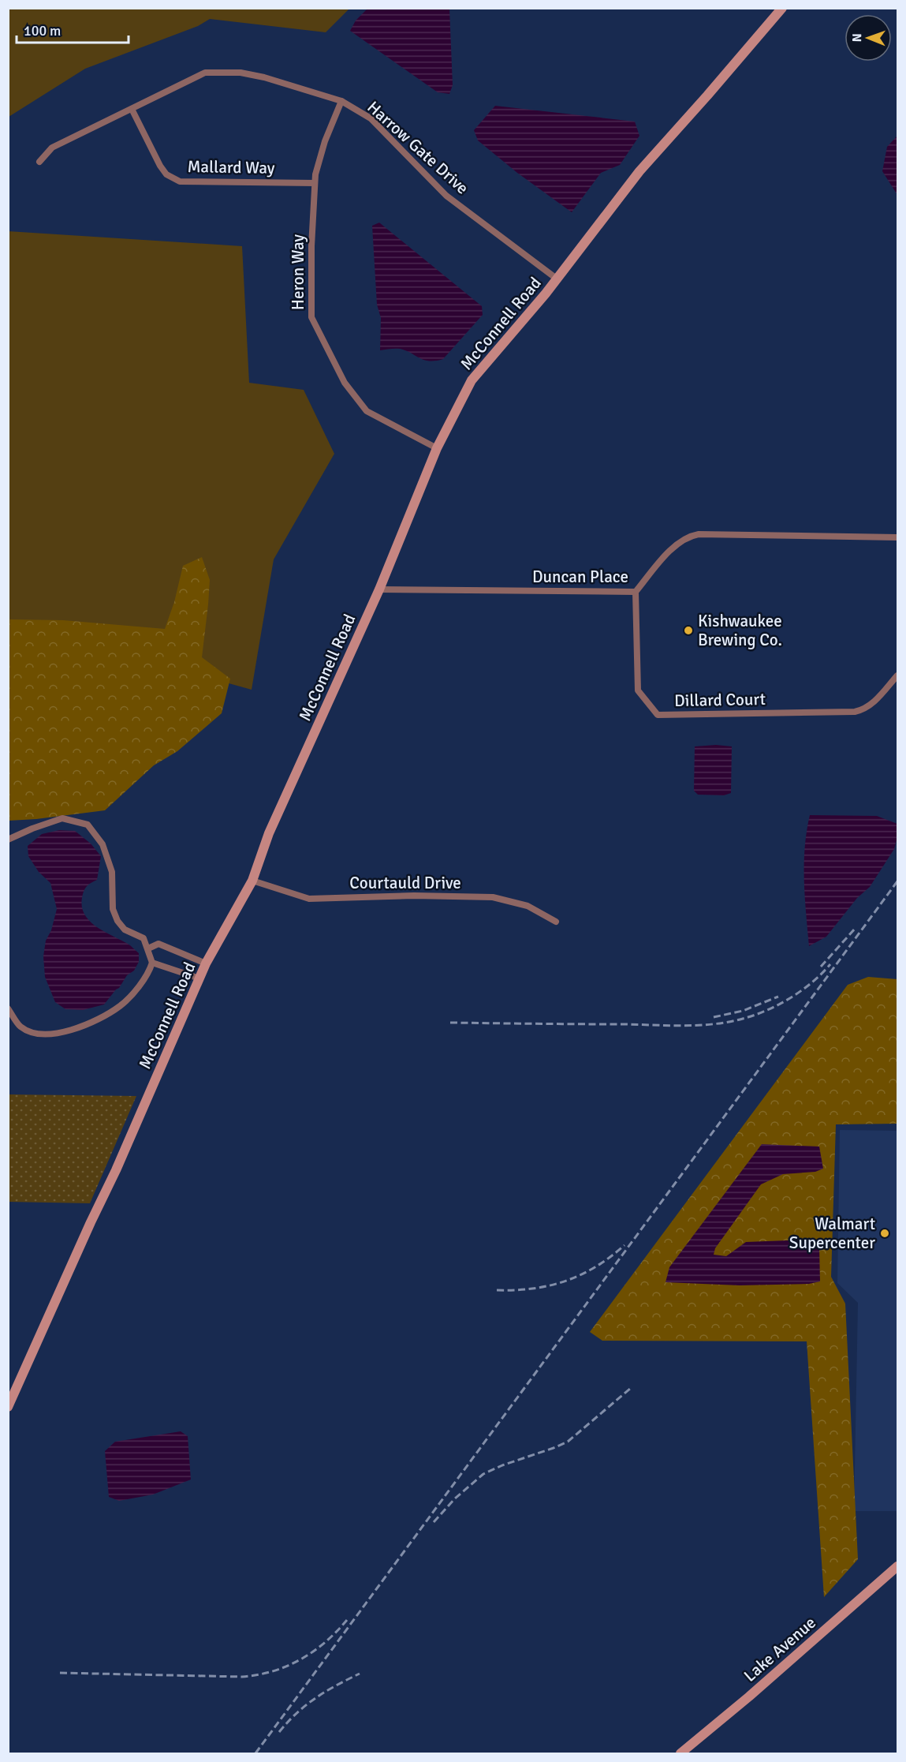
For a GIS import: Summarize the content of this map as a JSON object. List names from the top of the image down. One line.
{"streets":{"street":["Harrow Gate Drive","Mallard Way","Heron Way","McConnell Road","Duncan Place","Dillard Court","Courtauld Drive","Lake Avenue"]},"crossings":[["Harrow Gate Drive","Mallard Way"],["Harrow Gate Drive","Heron Way"],["Harrow Gate Drive","McConnell Road"],["Mallard Way","Heron Way"],["Heron Way","McConnell Road"],["McConnell Road","Duncan Place"],["McConnell Road","Courtauld Drive"],["Duncan Place","Dillard Court"]],"places":["Kishwaukee Brewing Co.","Walmart Supercenter"],"scale_bar":"100 m","north":"left"}
